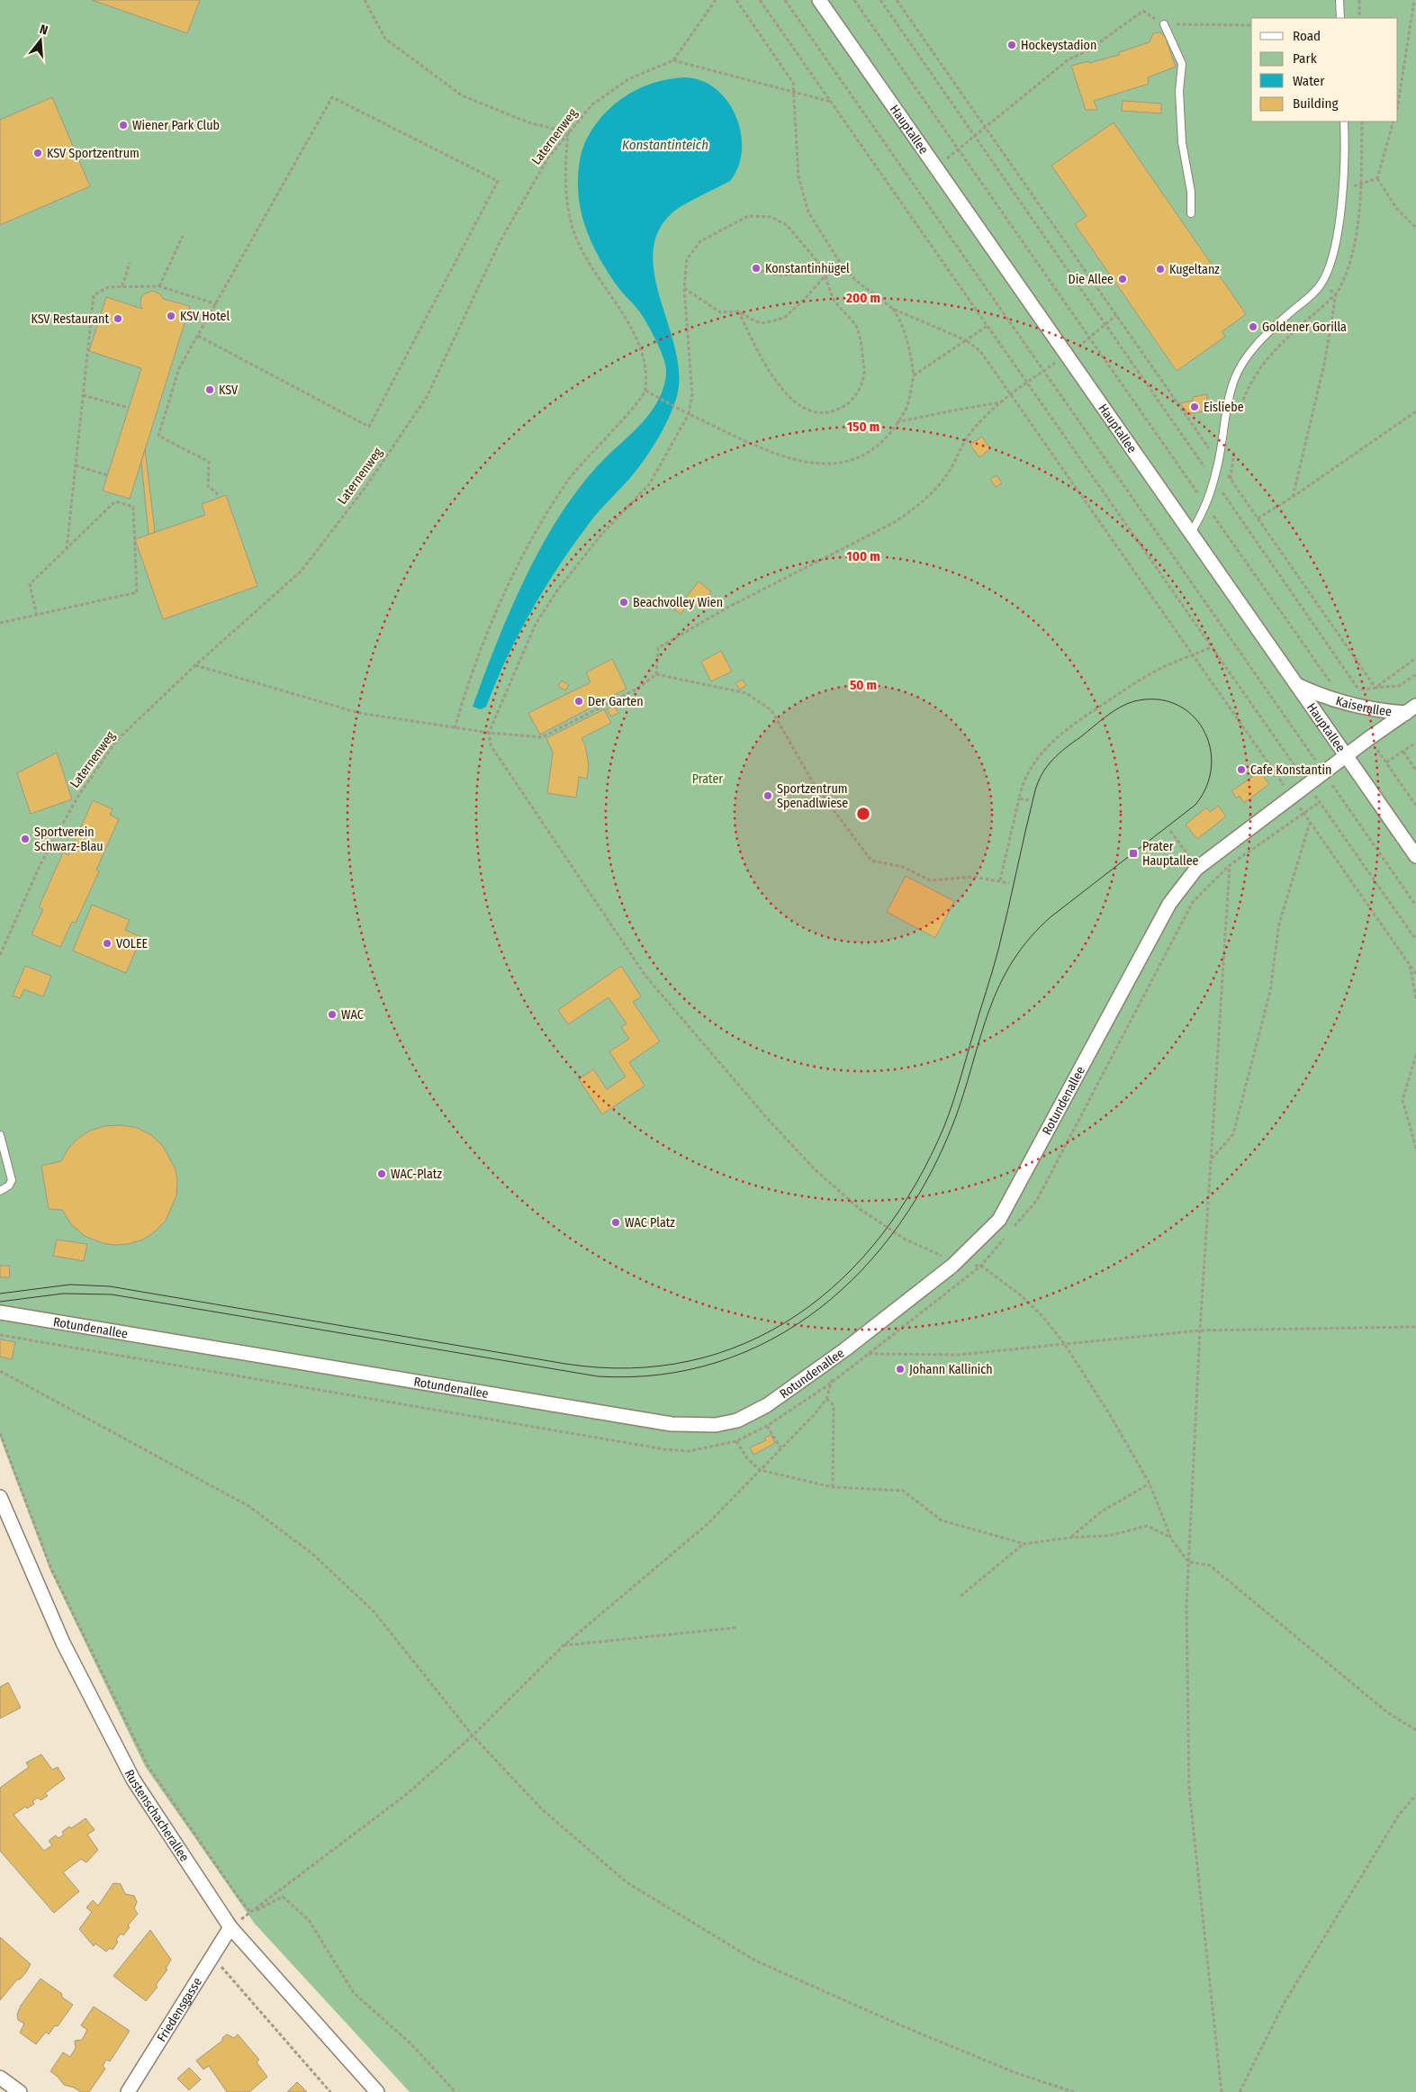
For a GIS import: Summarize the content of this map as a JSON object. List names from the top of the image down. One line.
{"streets":{"street":["Hauptallee","Kaiserallee","Rotundenallee","Rustenschacherallee","Friedensgasse"],"path":["Laternenweg"]},"crossings":[["Hauptallee","Kaiserallee"],["Hauptallee","Rotundenallee"],["Kaiserallee","Rotundenallee"],["Rustenschacherallee","Friedensgasse"]],"water":["Konstantinteich"],"parks":["Prater"],"places":{"other":["Hockeystadion","Wiener Park Club","KSV Sportzentrum","Konstantinhügel","Kugeltanz","Die Allee","KSV Hotel","KSV Restaurant","Goldener Gorilla","KSV","Eisliebe","Beachvolley Wien","Der Garten","Cafe Konstantin","Sportzentrum Spenadlwiese","Sportverein Schwarz-Blau","VOLEE","WAC","WAC-Platz","WAC Platz","Johann Kallinich"],"transit":["Prater Hauptallee"]},"legend":["Road","Park","Water","Building"],"north":"top","rings":["200 m","150 m","100 m","50 m"]}
